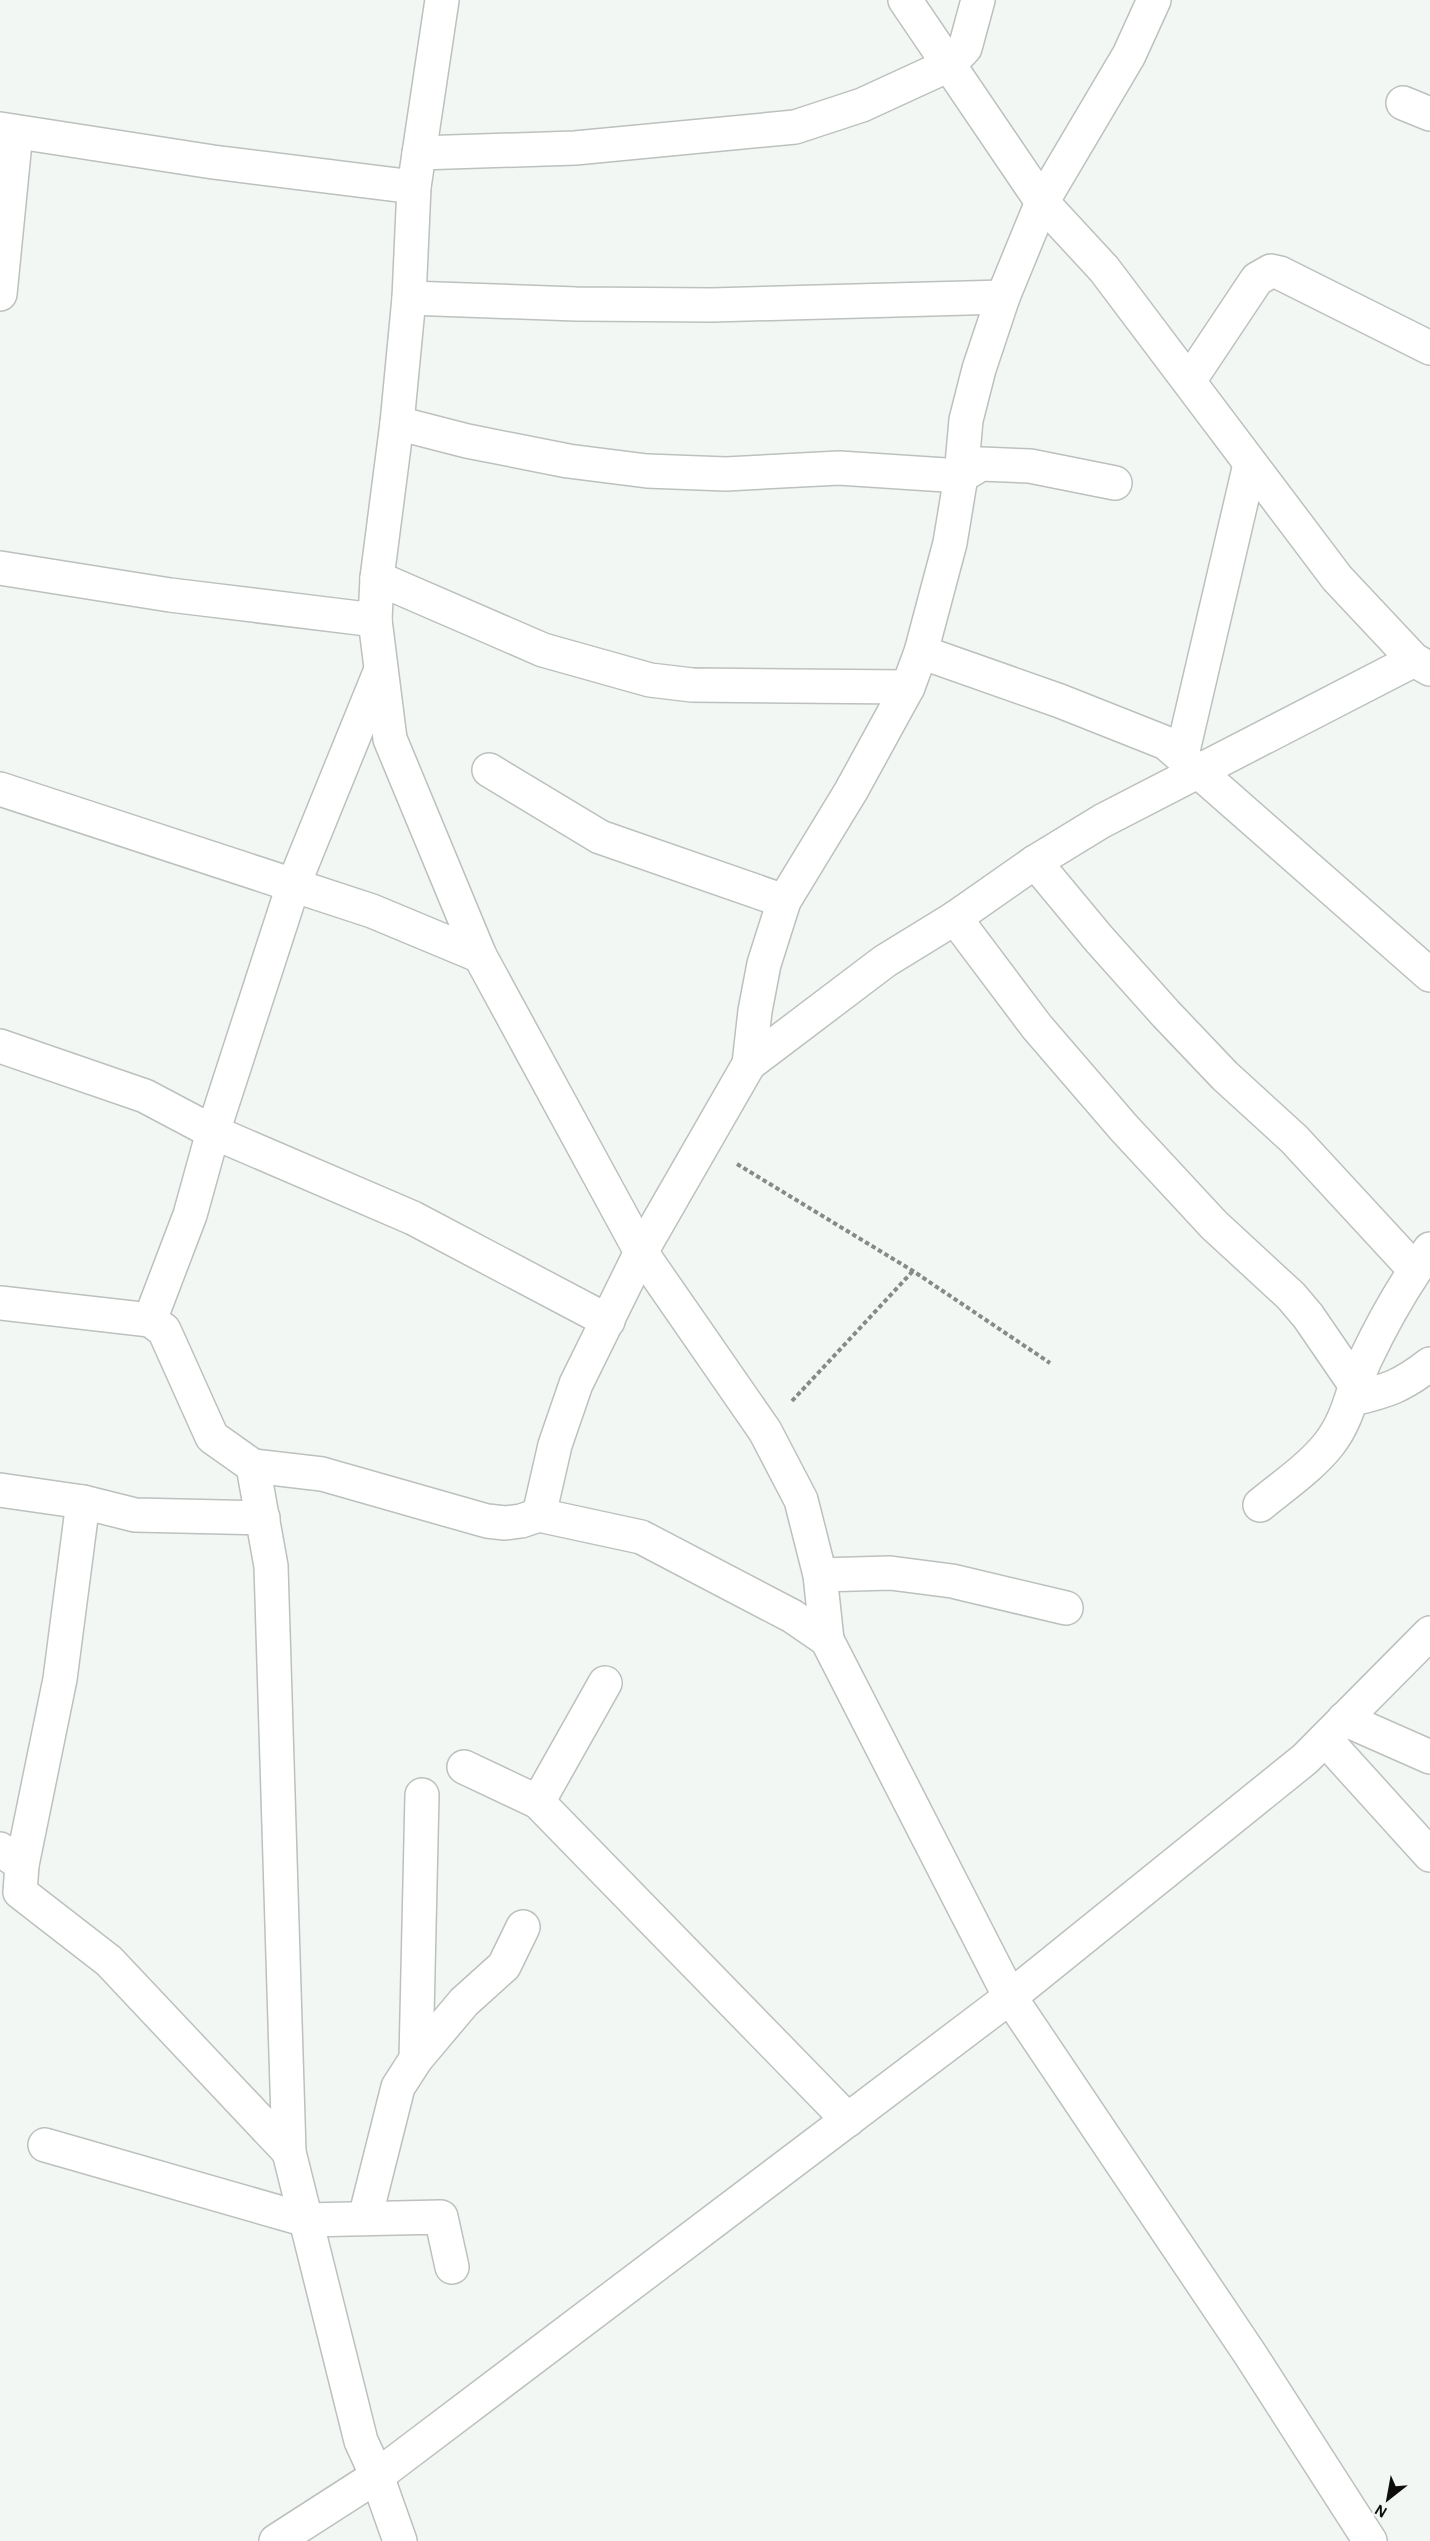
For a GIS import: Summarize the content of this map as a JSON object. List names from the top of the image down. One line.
{"north":"bottom left"}
